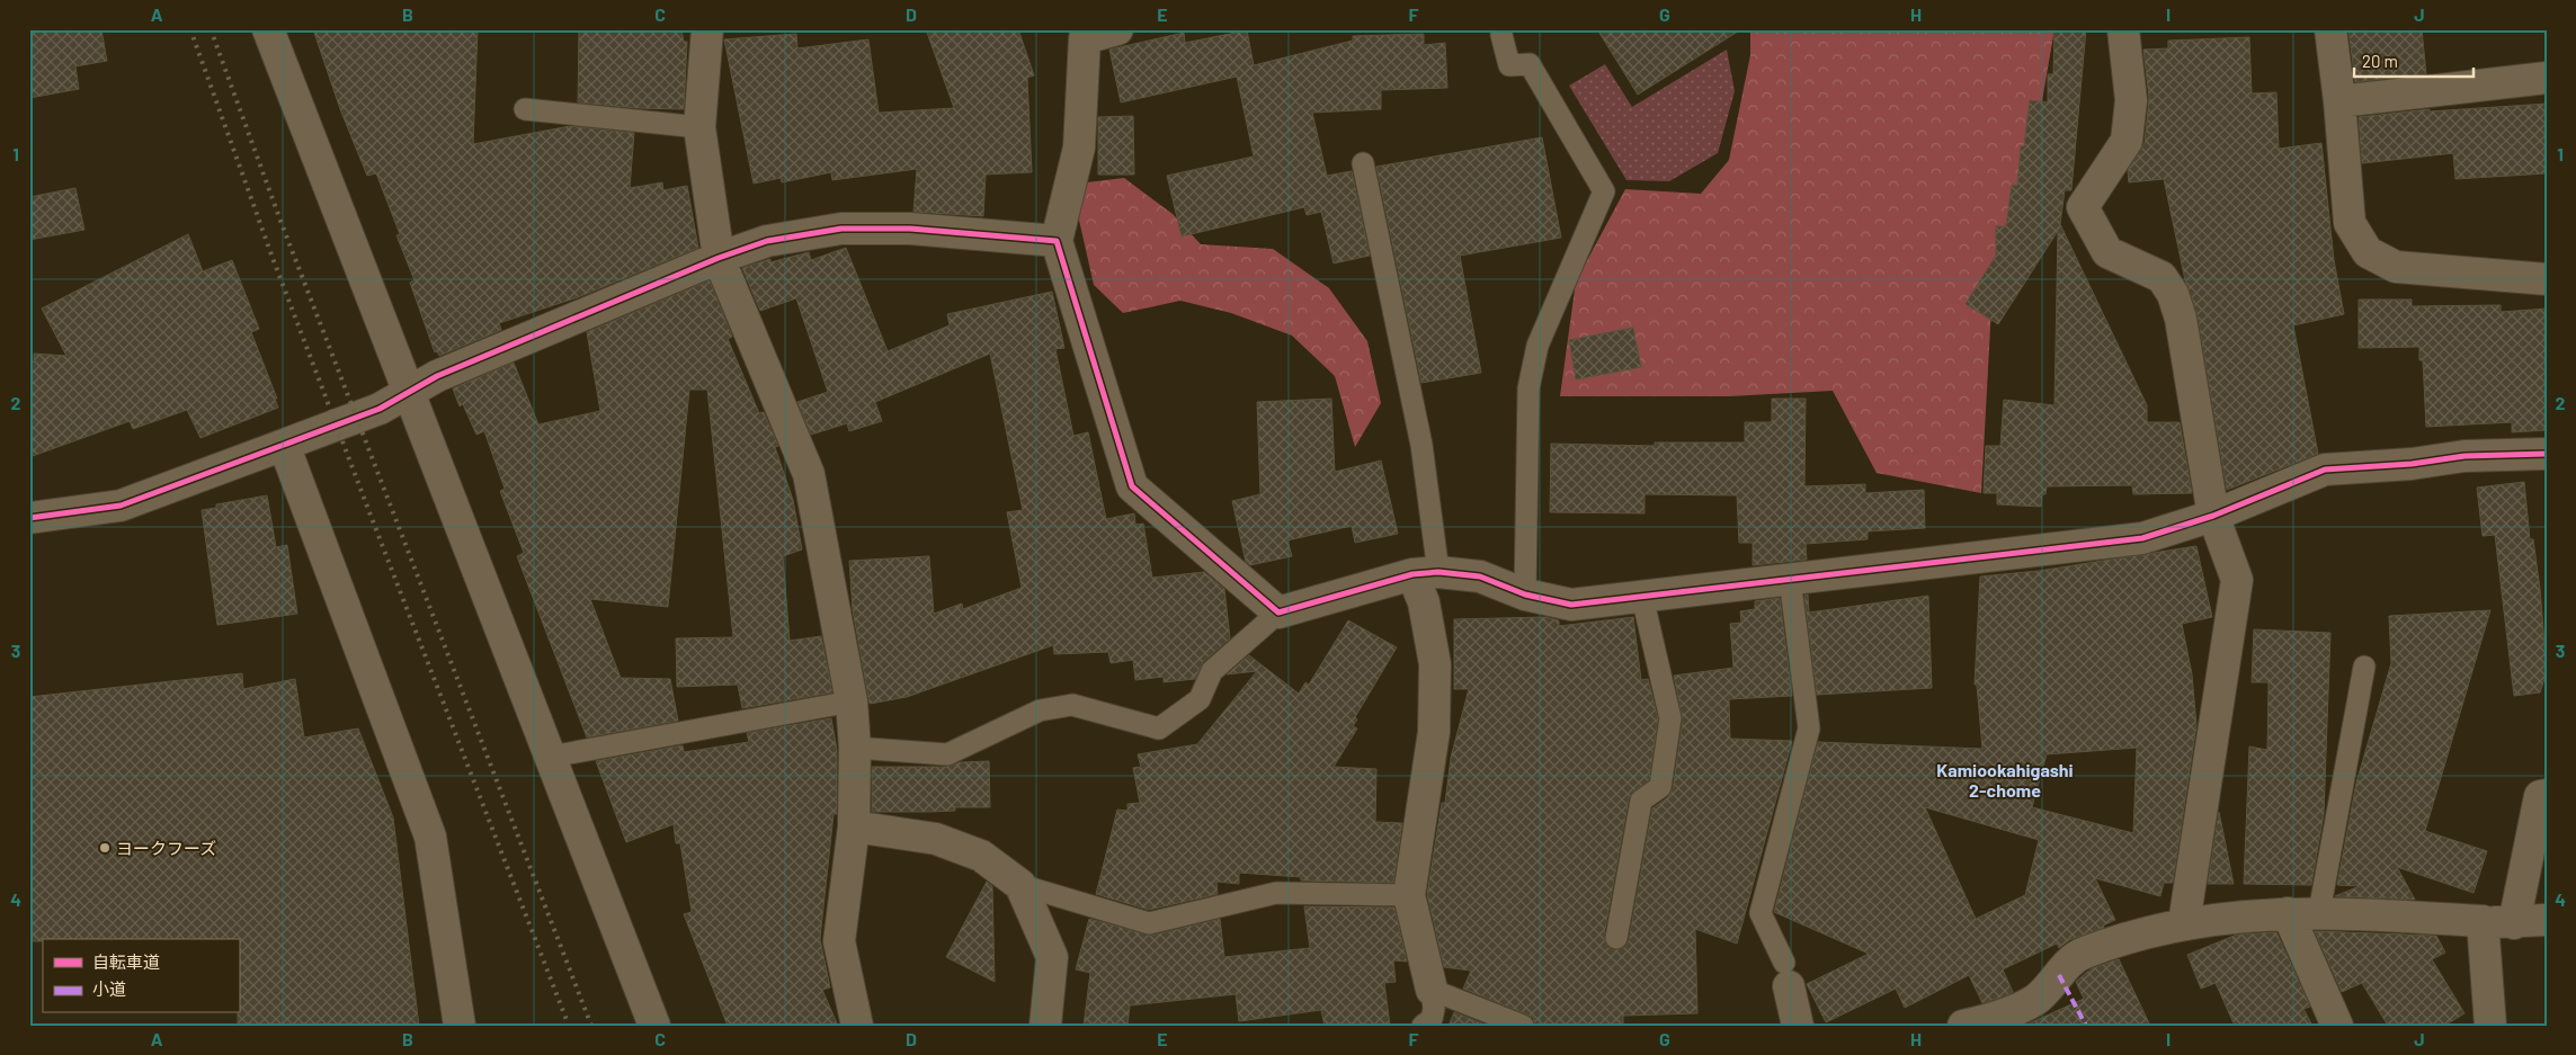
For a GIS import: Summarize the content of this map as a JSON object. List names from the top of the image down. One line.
{"districts":["Kamiookahigashi 2-chome"],"places":["ヨークフーズ"],"legend":["自転車道","小道"],"scale_bar":"20 m","grid":{"columns":["A","B","C","D","E","F","G","H","I","J"],"rows":["1","2","3","4"]}}
